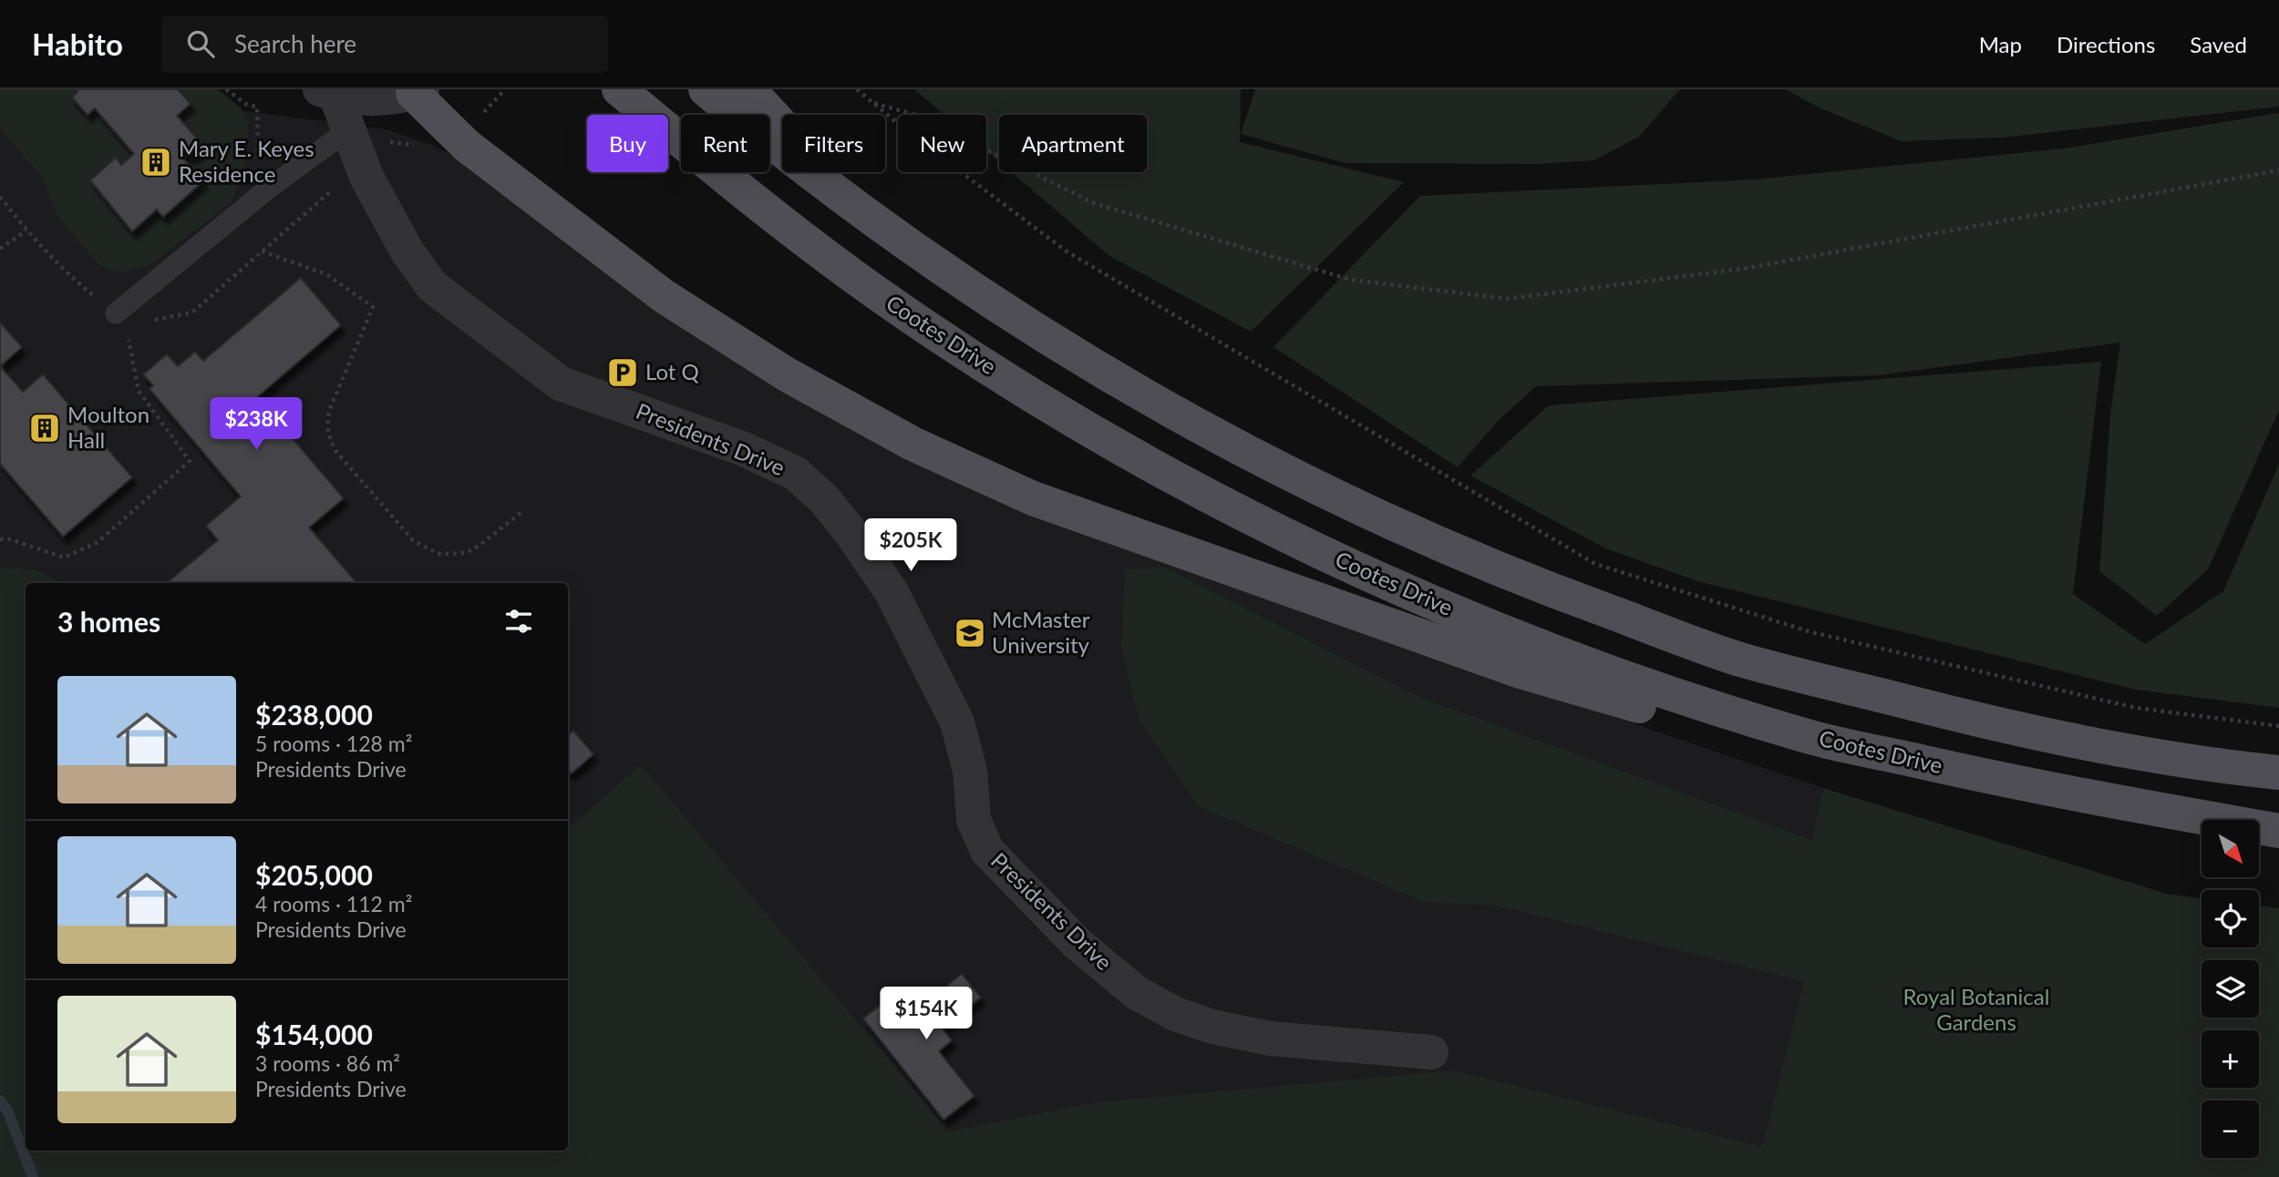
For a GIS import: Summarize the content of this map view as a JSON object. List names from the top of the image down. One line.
{"streets":{"main road":["Cootes Drive"],"street":["Presidents Drive"]},"parks":["Royal Botanical Gardens"],"places":{"building":["Mary E. Keyes Residence","Moulton Hall"],"parking":["Lot Q"],"school or university":["McMaster University"]},"north":"bottom right","page":{"header":"Habito","search":"Search here","nav":["Map","Directions","Saved"],"chip":["Buy","Rent","Filters","New","Apartment"],"price":["$238K","$205K","$154K"],"heading":"3 homes","list":[{"name":"$238,000","note":"5 rooms · 128 m² · Presidents Drive"},{"name":"$205,000","note":"4 rooms · 112 m² · Presidents Drive"},{"name":"$154,000","note":"3 rooms · 86 m² · Presidents Drive"}],"map_buttons":["+","−"]}}
